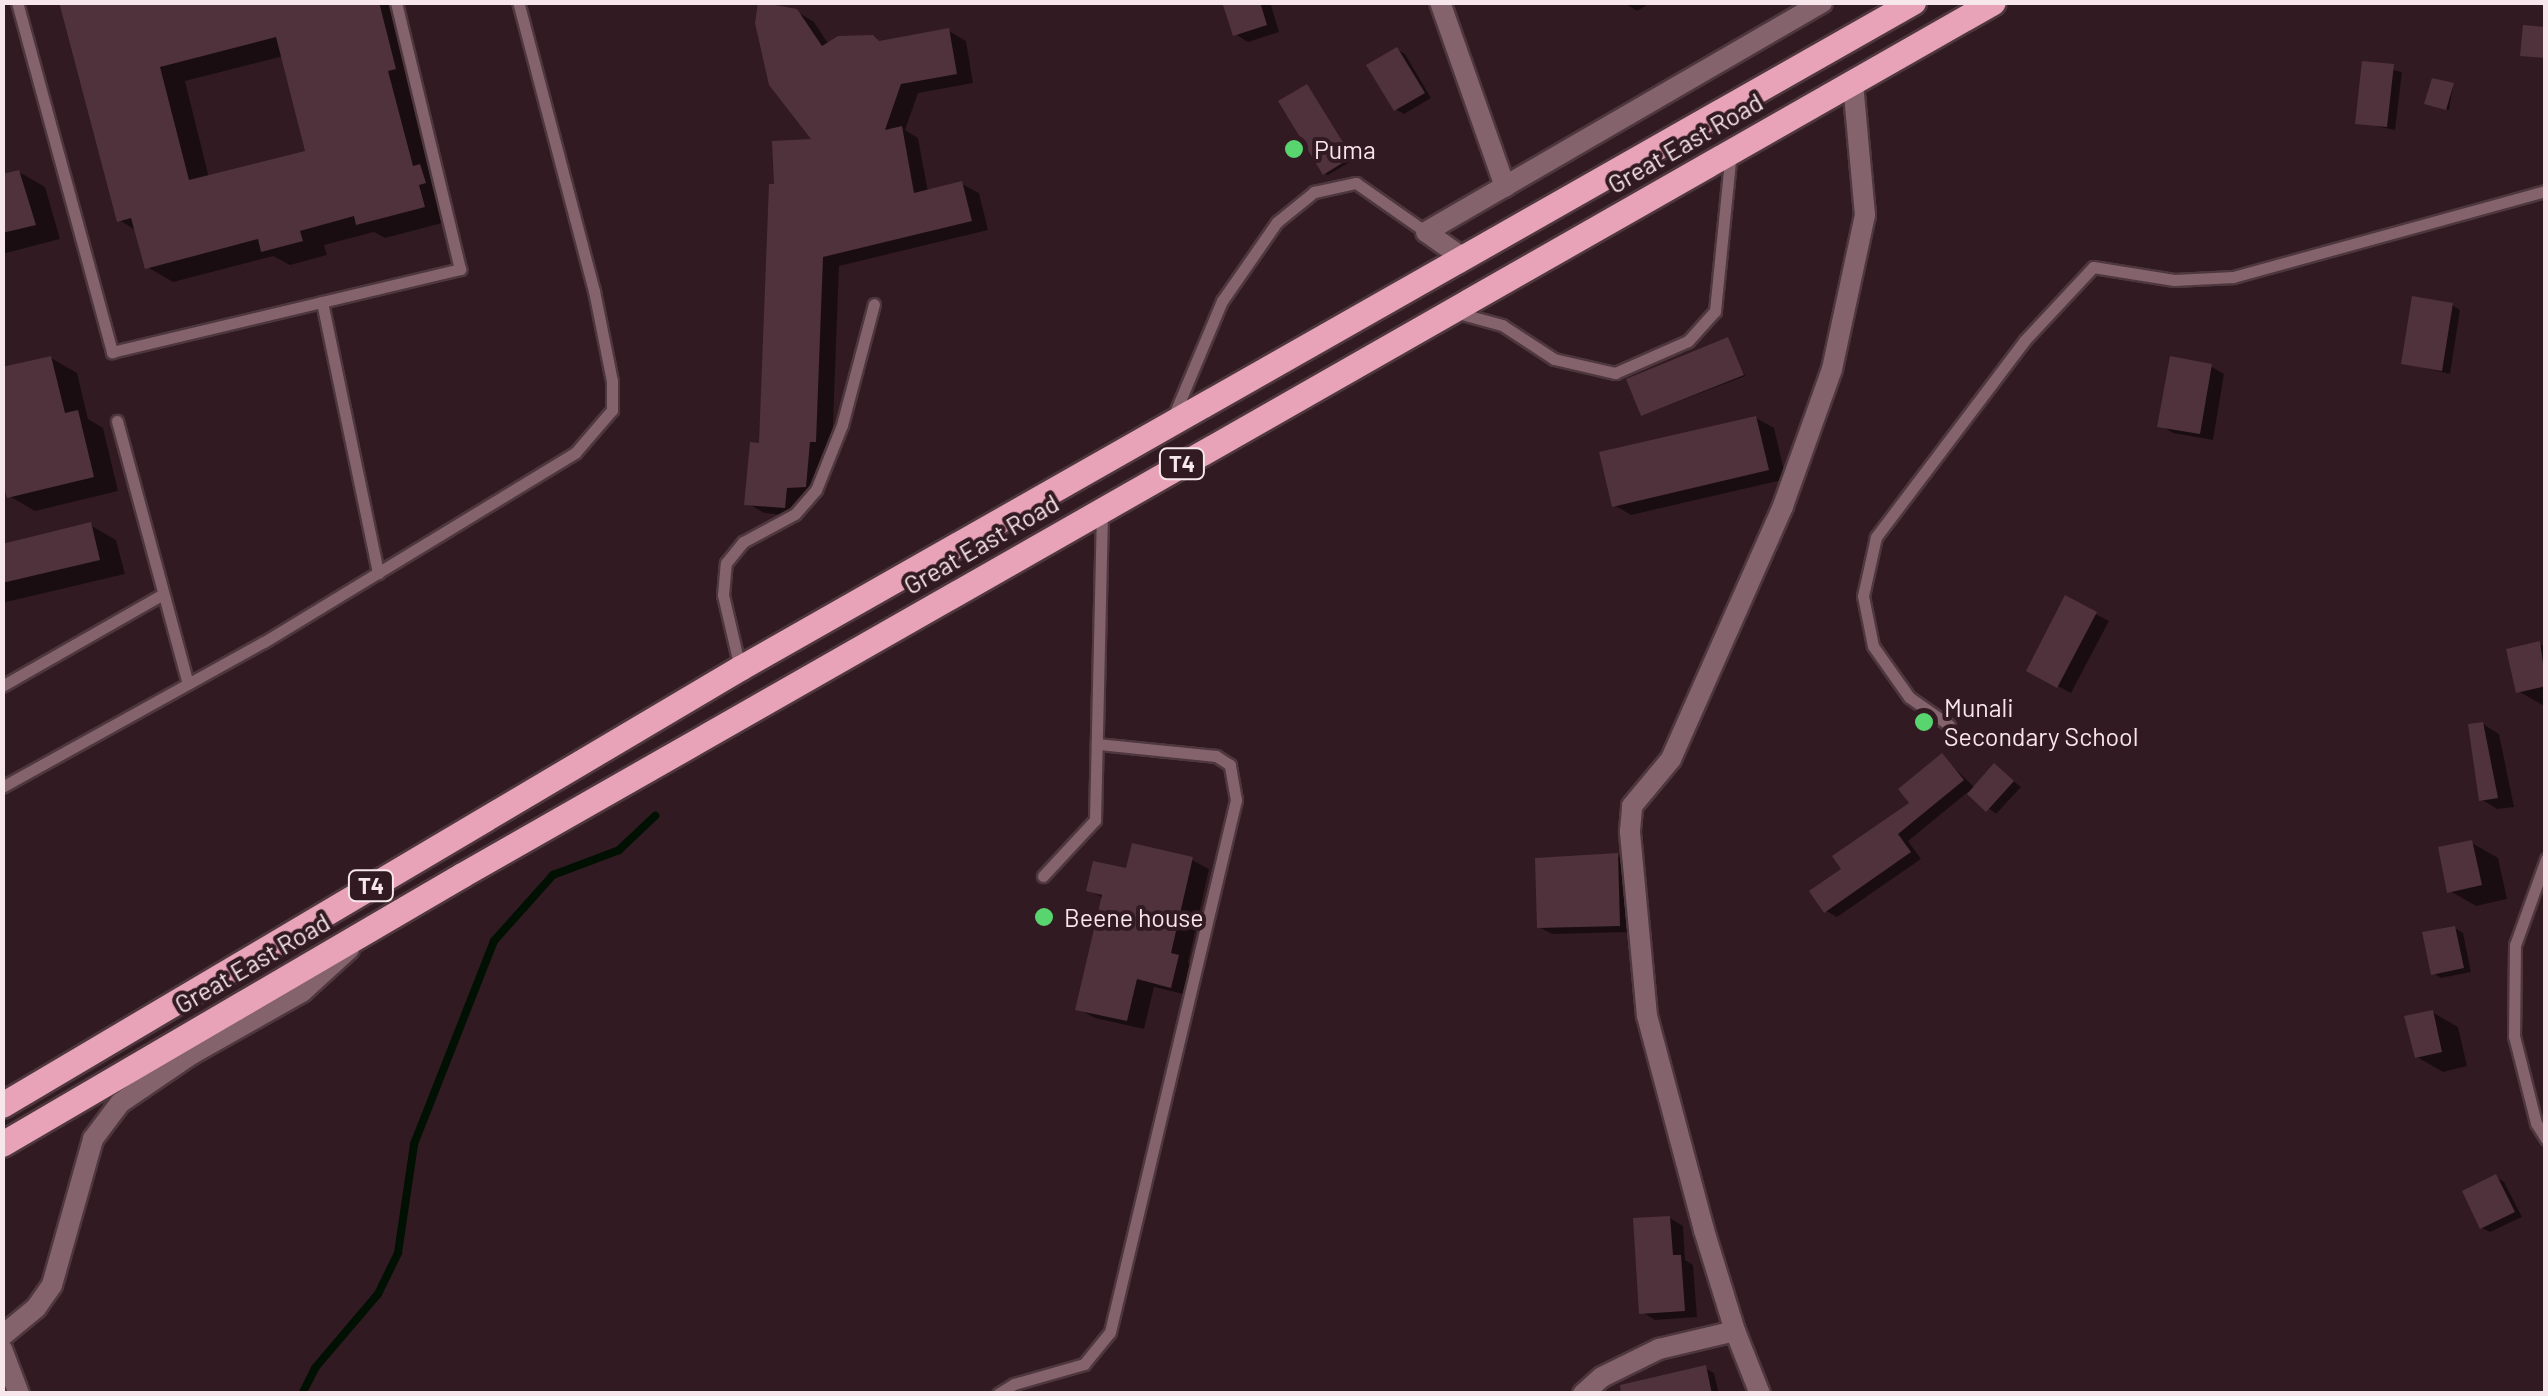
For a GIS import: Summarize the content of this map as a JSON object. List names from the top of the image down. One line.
{"streets":{"main road":["Great East Road","T4"]},"places":["Puma","Munali Secondary School","Beene house"]}
